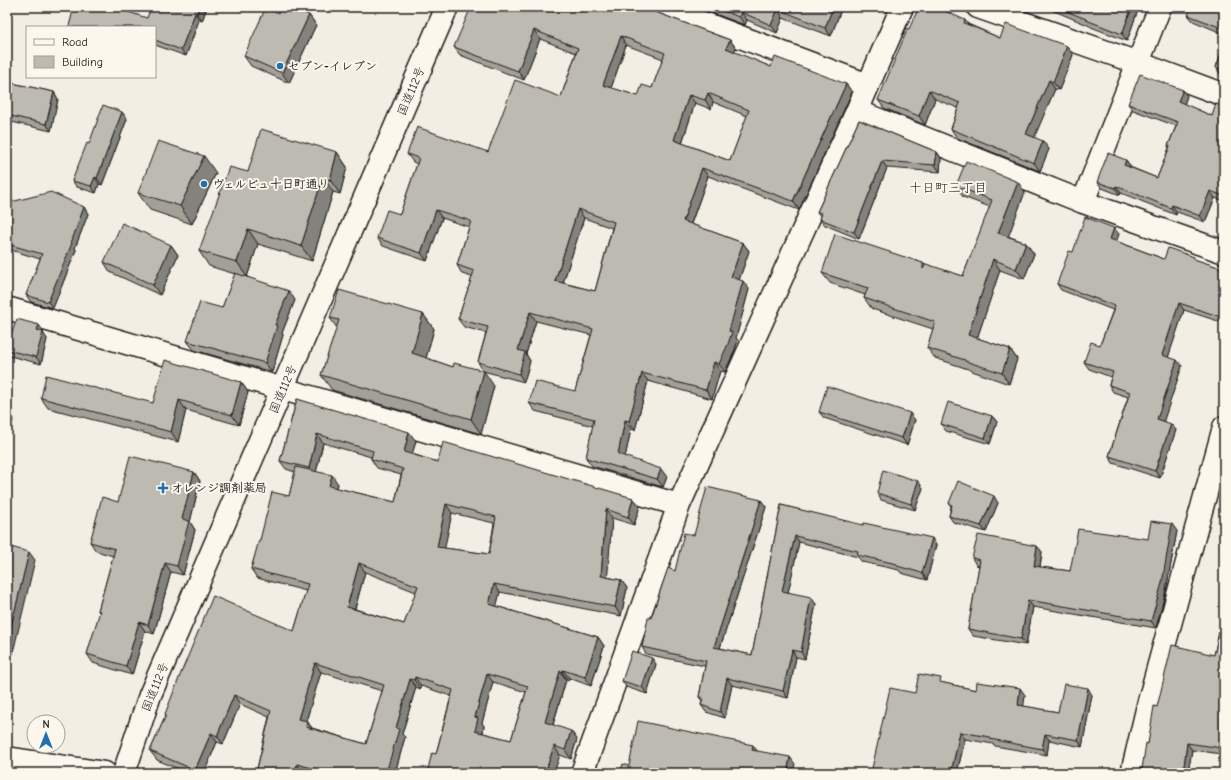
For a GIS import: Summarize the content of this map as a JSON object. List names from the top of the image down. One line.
{"streets":{"main road":["国道112号"]},"districts":["十日町三丁目"],"places":{"other":["セブン-イレブン","ヴェルビュ十日町通り"],"health":["オレンジ調剤薬局"]},"legend":["Road","Building"],"north":"top"}
